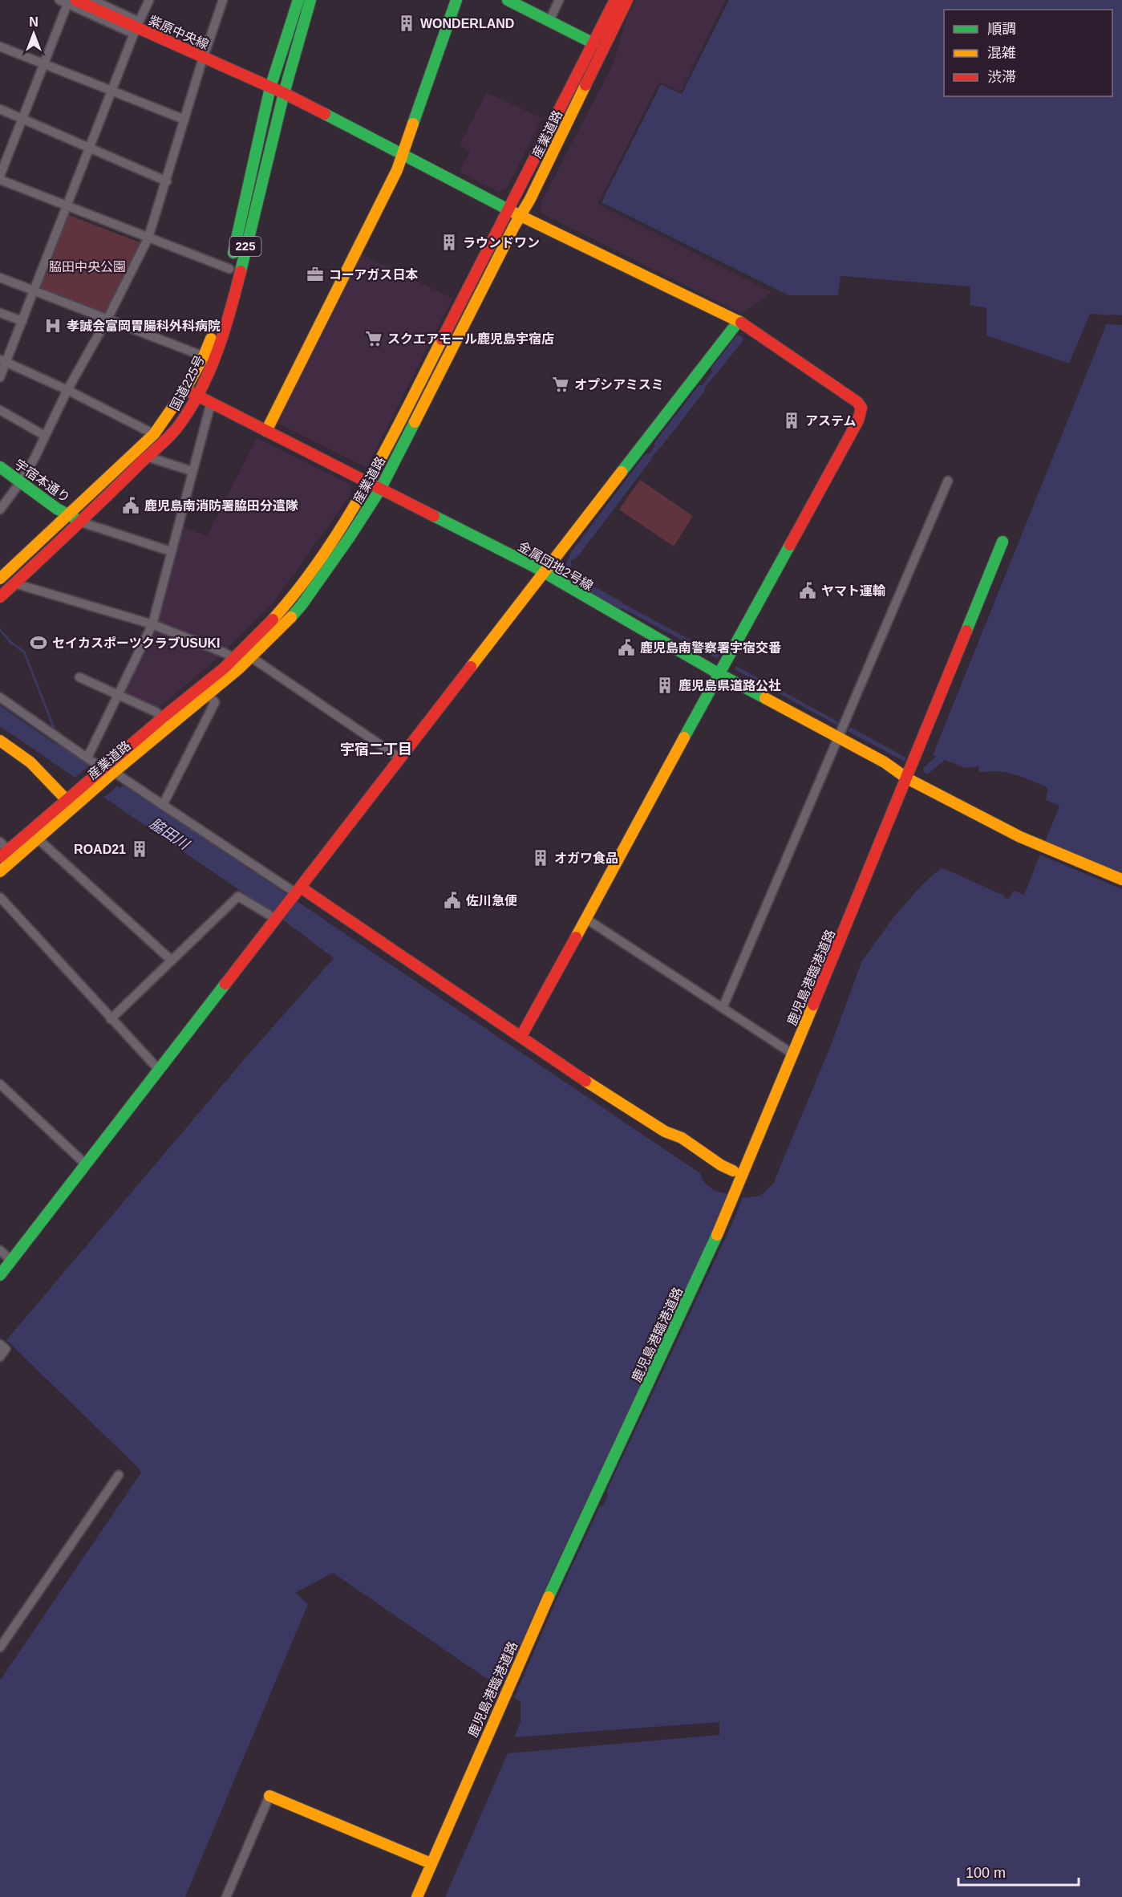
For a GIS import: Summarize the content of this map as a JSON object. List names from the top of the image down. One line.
{"streets":{"main road":["紫原中央線","産業道路","225","国道225号","宇宿本通り","金属団地2号線","鹿児島港臨港道路"]},"crossings":[["紫原中央線","産業道路"],["紫原中央線","国道225号"],["紫原中央線","金属団地2号線"],["産業道路","金属団地2号線"],["国道225号","宇宿本通り"],["国道225号","金属団地2号線"],["金属団地2号線","鹿児島港臨港道路"]],"districts":["宇宿二丁目"],"water":["脇田川"],"parks":["脇田中央公園"],"places":{"building":["WONDERLAND","ラウンドワン","アステム","鹿児島県道路公社","ROAD21","オガワ食品"],"office":["コーアガス日本"],"hospital":["孝誠会富岡胃腸科外科病院"],"supermarket":["スクエアモール鹿児島宇宿店","オプシアミスミ"],"public building":["鹿児島南消防署脇田分遣隊","ヤマト運輸","鹿児島南警察署宇宿交番","佐川急便"],"sports":["セイカスポーツクラブUSUKI"]},"legend":["順調","混雑","渋滞"],"scale_bar":"100 m","north":"top"}
